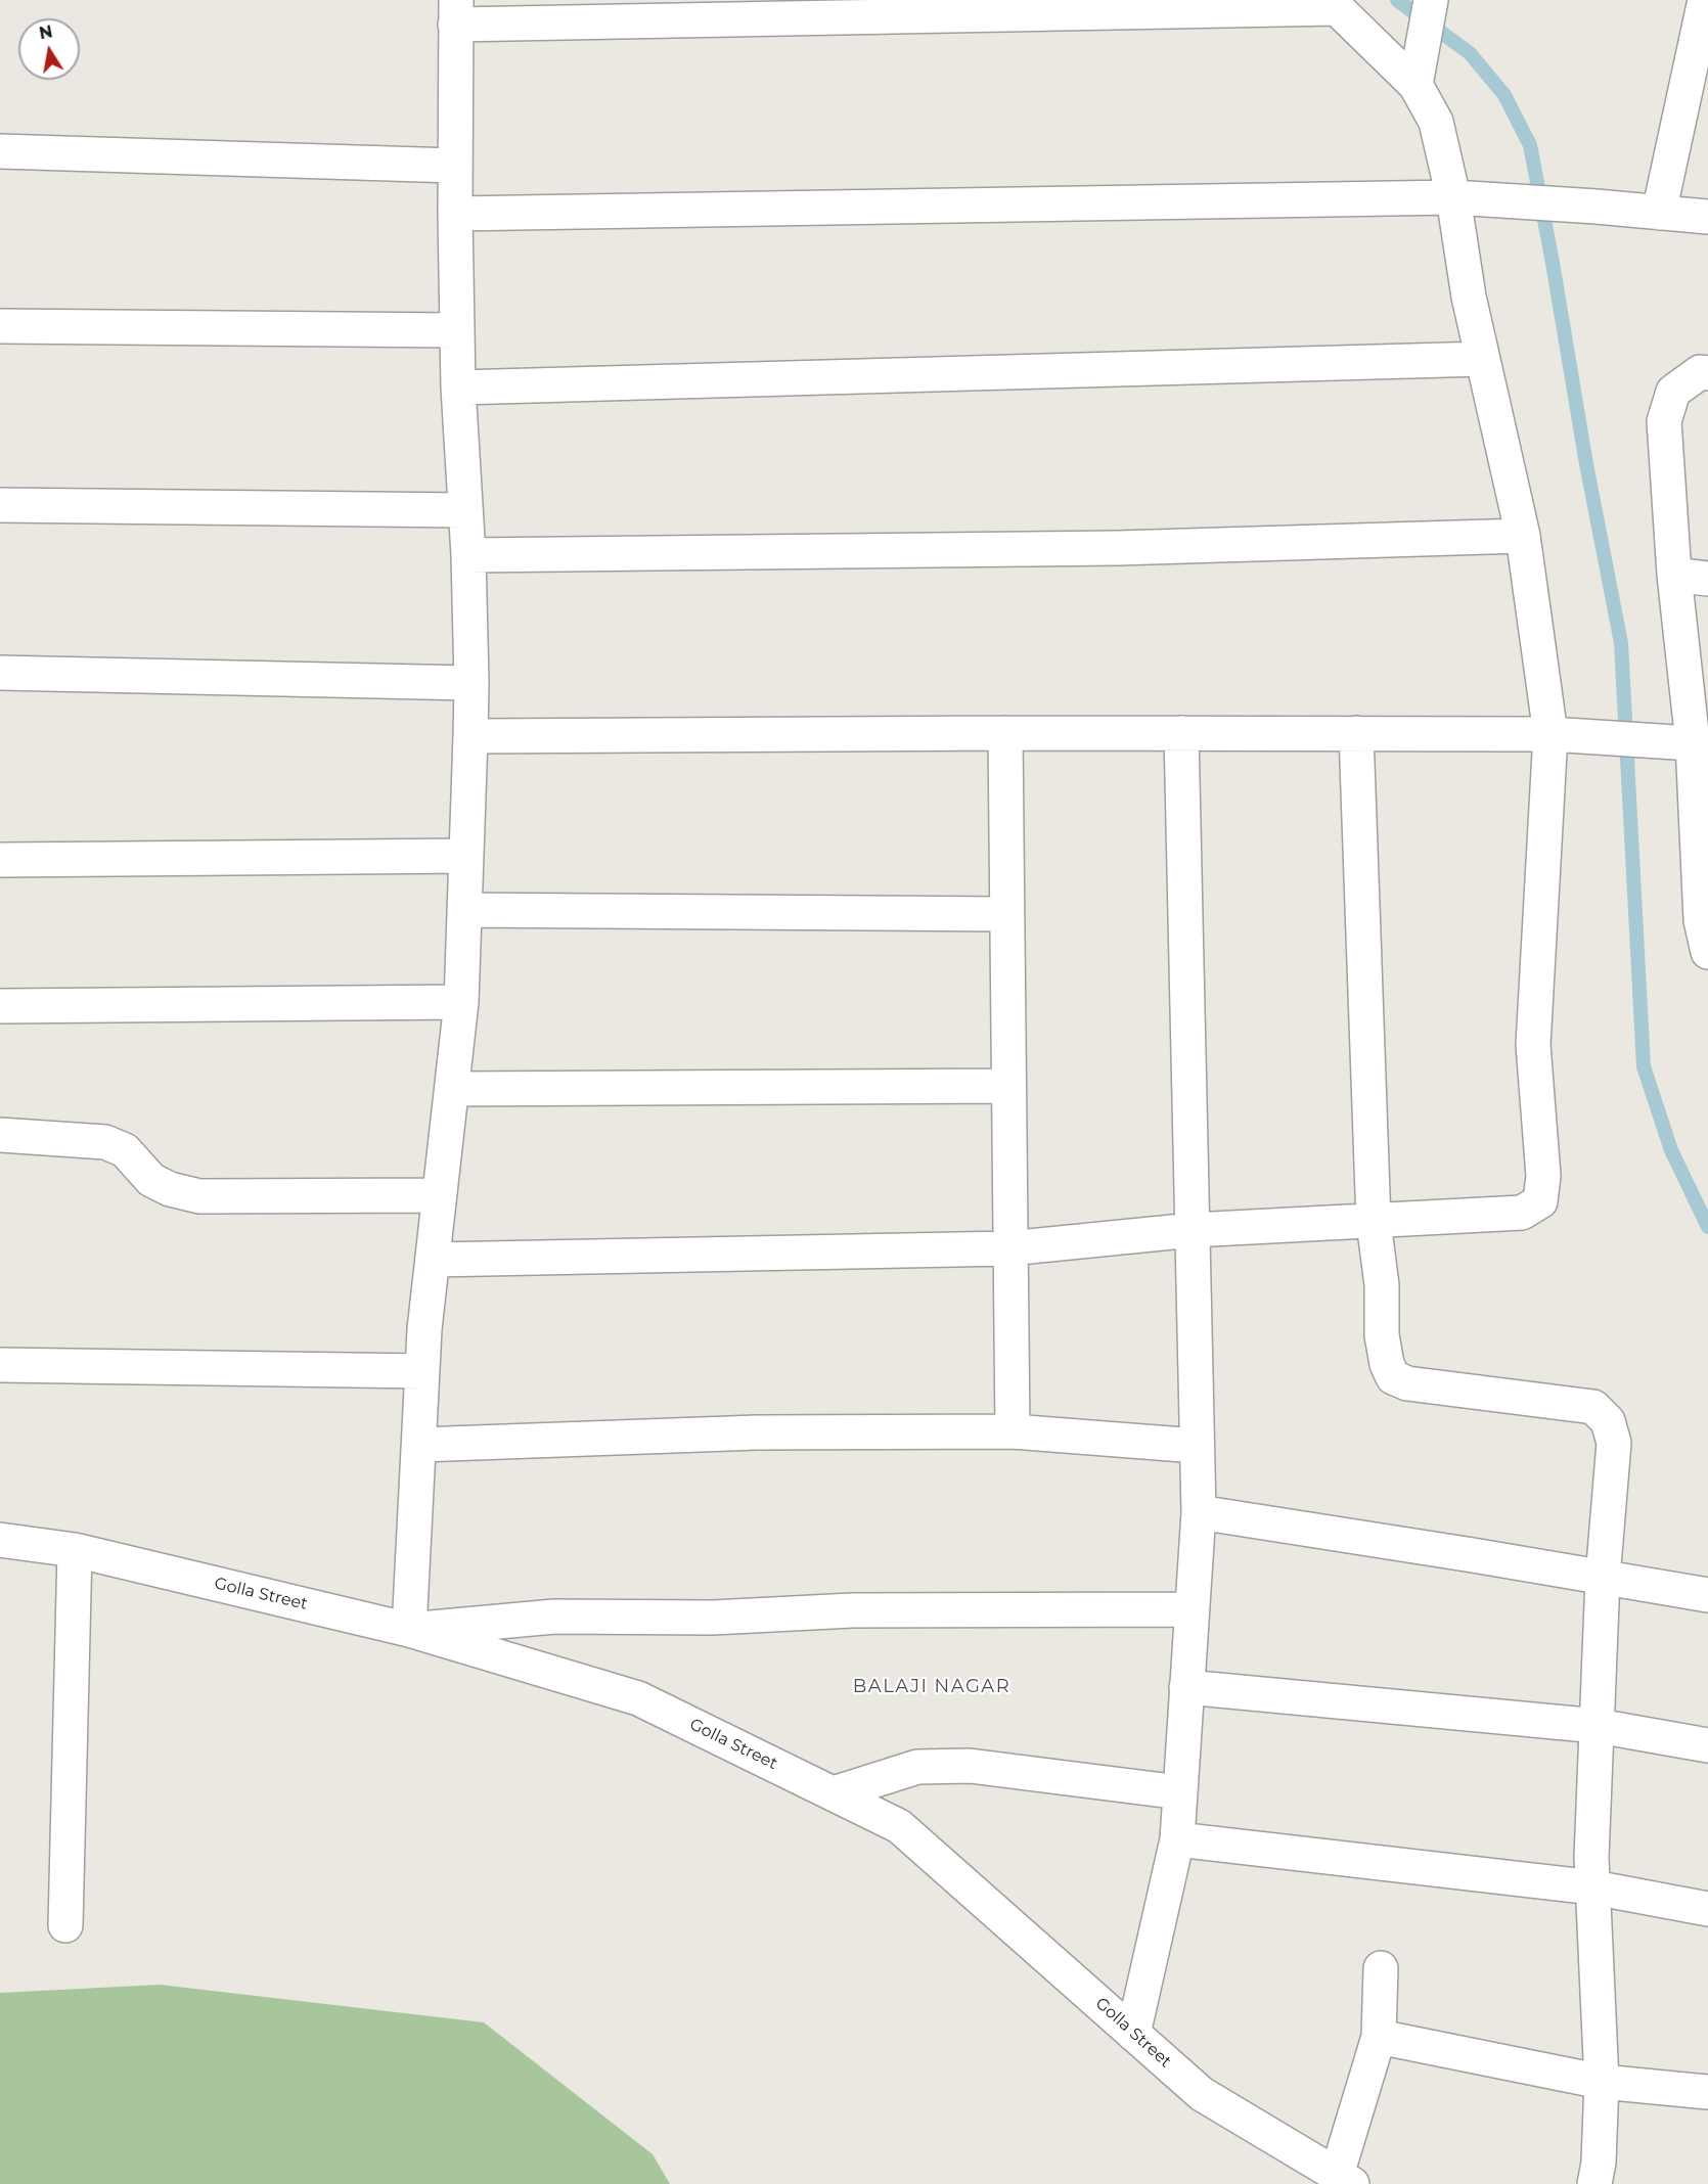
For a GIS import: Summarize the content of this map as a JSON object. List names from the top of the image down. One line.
{"streets":{"street":["Golla Street"]},"districts":["BALAJI NAGAR"],"north":"top"}
